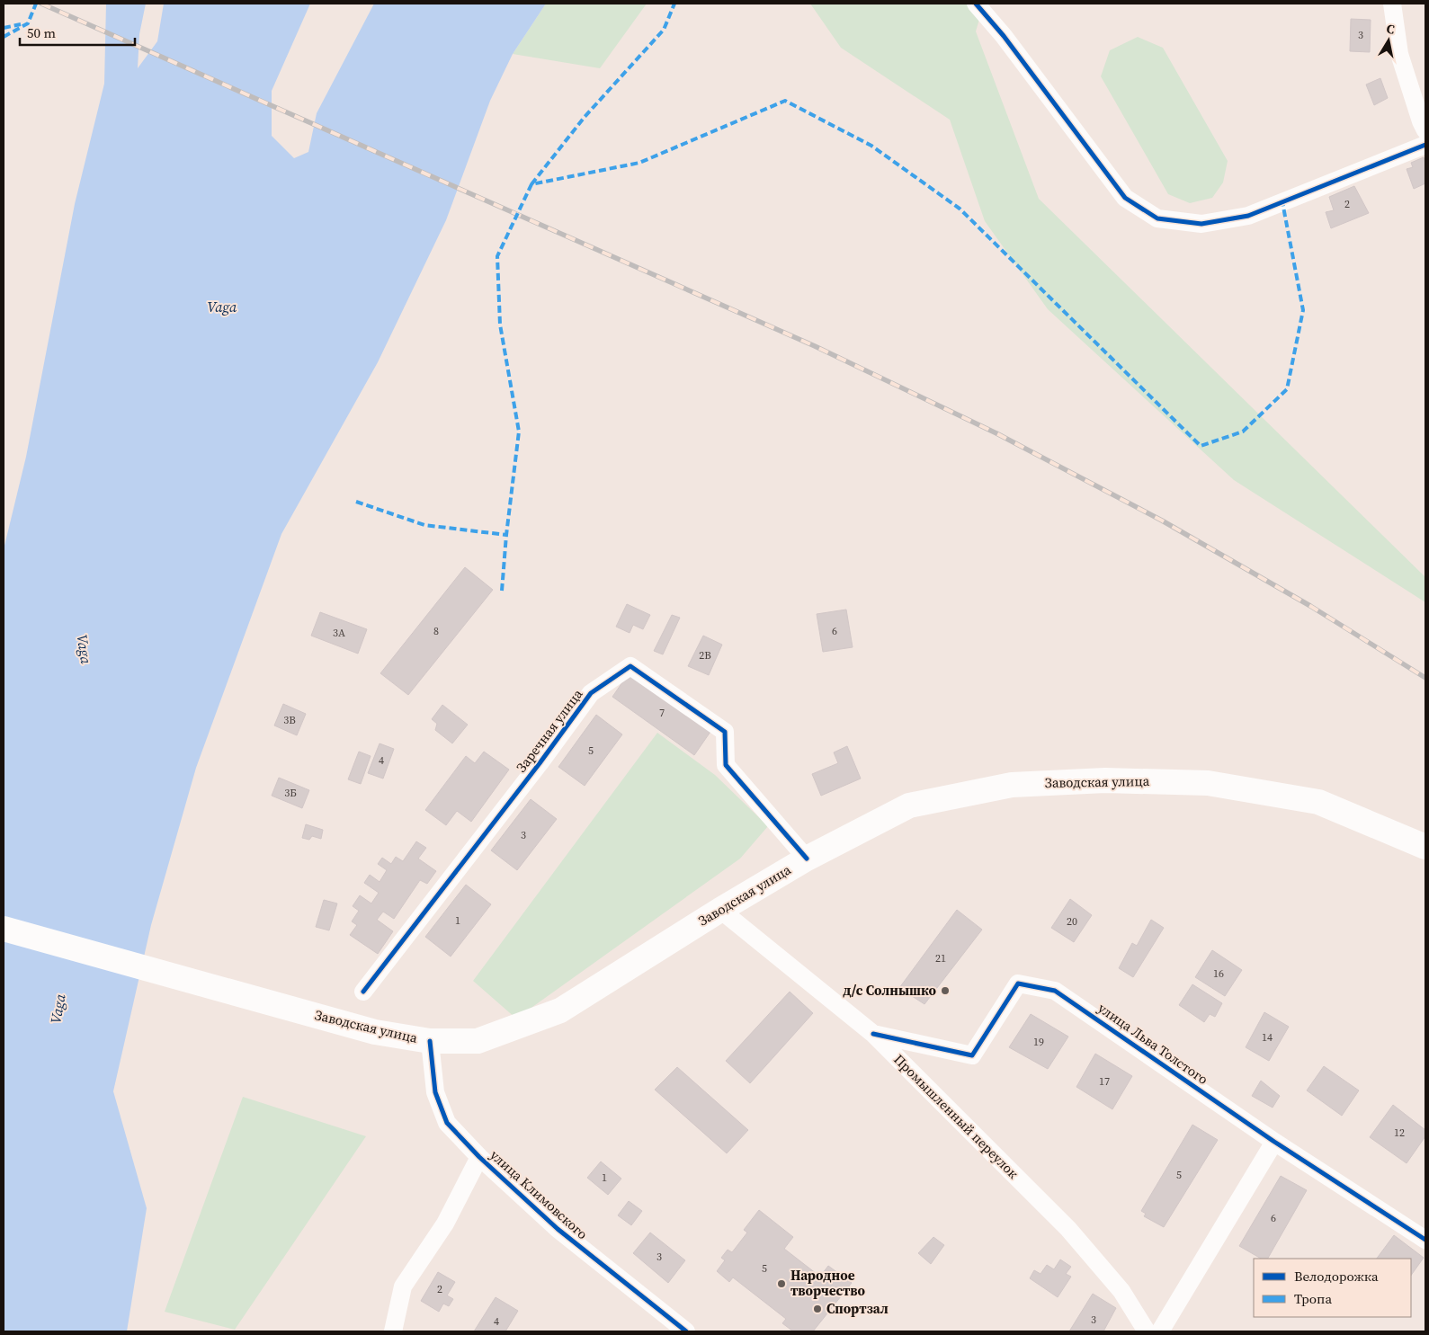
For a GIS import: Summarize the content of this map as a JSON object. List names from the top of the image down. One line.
{"streets":{"main road":["Заводская улица"],"street":["Заречная улица","улица Льва Толстого","Промышленный переулок","улица Климовского"]},"crossings":[["Заречная улица","Заводская улица"],["Заводская улица","Промышленный переулок"],["Заводская улица","улица Климовского"],["улица Льва Толстого","Промышленный переулок"]],"water":["Vaga"],"places":["д/с Солнышко","Народное творчество","Спортзал"],"house_numbers":["3","2","8","6","3А","2В","7","3В","5","4","3Б","3","1","20","21","16","14","19","17","12","5","1","6","3","5","2","3","4"],"legend":["Велодорожка","Тропа"],"scale_bar":"50 m","north":"top"}
